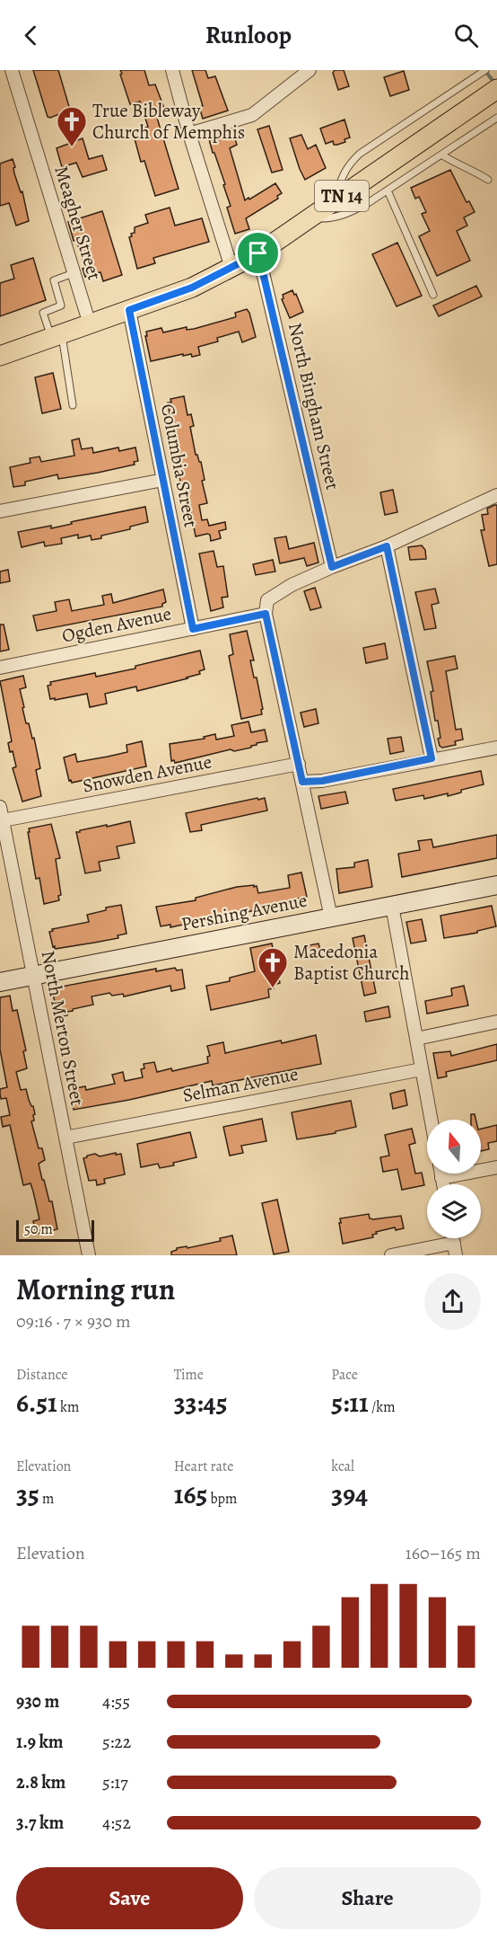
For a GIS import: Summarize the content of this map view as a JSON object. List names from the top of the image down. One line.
{"streets":{"main road":["TN 14"],"street":["Meagher Street","North Bingham Street","Columbia Street","Ogden Avenue","Snowden Avenue","Pershing Avenue","North Merton Street","Selman Avenue"]},"crossings":[["TN 14","Meagher Street"],["TN 14","North Bingham Street"],["TN 14","Columbia Street"],["Columbia Street","Ogden Avenue"],["Snowden Avenue","North Merton Street"],["Pershing Avenue","North Merton Street"],["North Merton Street","Selman Avenue"]],"places":{"church":["True Bibleway Church of Memphis","Macedonia Baptist Church"]},"scale_bar":"50 m","north":"top","page":{"header":"Runloop","scale":"50 m","heading":["Morning run","09:16 · 7 × 930 m"],"stats":[["Distance","6.51 km"],["Time","33:45"],["Pace","5:11 /km"],["Elevation","35 m"],["Heart rate","165 bpm"],["kcal","394"]],"chart":["Elevation","160–165 m"],"list":[{"name":"930 m","note":"4:55"},{"name":"1.9 km","note":"5:22"},{"name":"2.8 km","note":"5:17"},{"name":"3.7 km","note":"4:52"}],"buttons":["Save","Share"]}}
